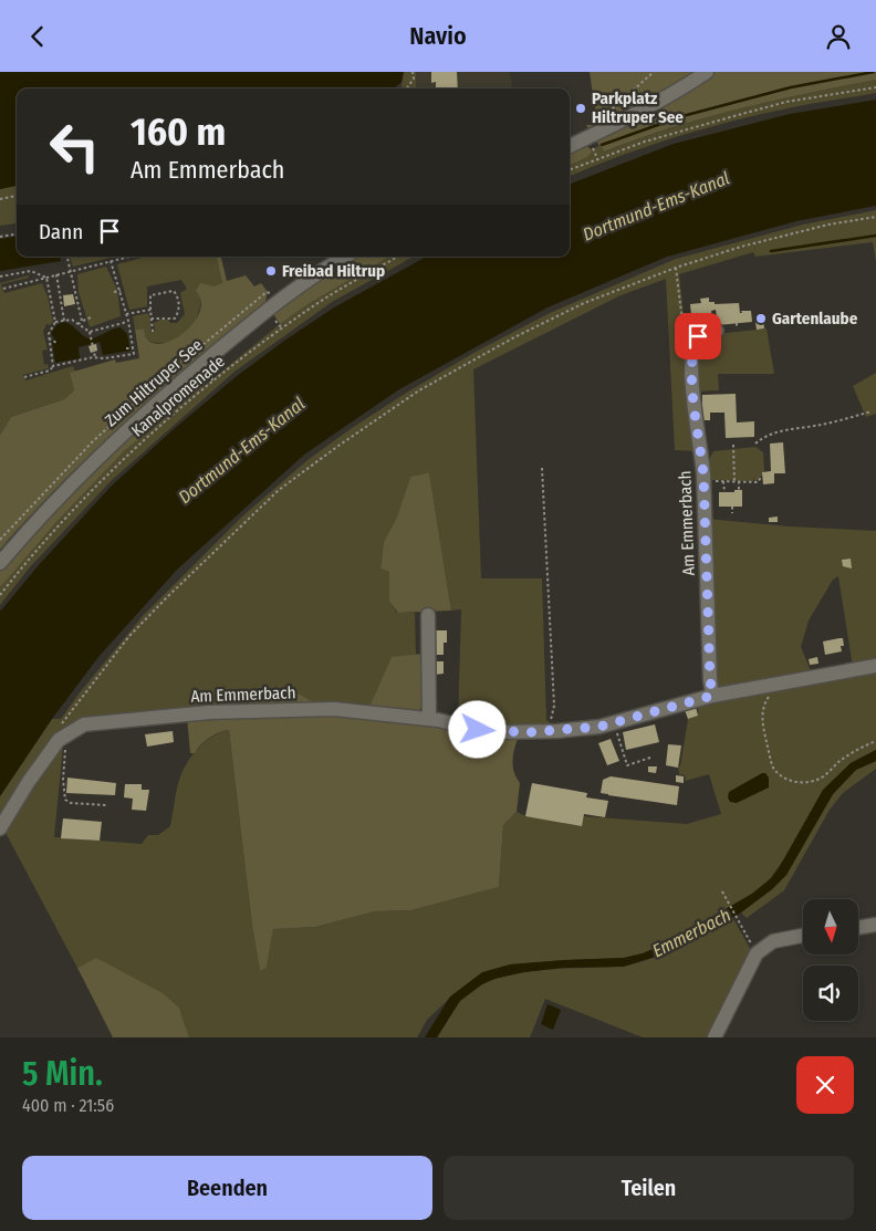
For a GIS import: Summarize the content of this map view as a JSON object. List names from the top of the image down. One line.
{"streets":{"street":["Zum Hiltruper See","Am Emmerbach"],"path":["Kanalpromenade"]},"water":["Dortmund-Ems-Kanal","Emmerbach"],"places":["Parkplatz Hiltruper See","Freibad Hiltrup","Gartenlaube"],"north":"bottom","page":{"header":"Navio","turn":["160 m","Am Emmerbach"],"then":"Dann","heading":["5 Min.","400 m · 21:56"],"buttons":["Beenden","Teilen"]}}
